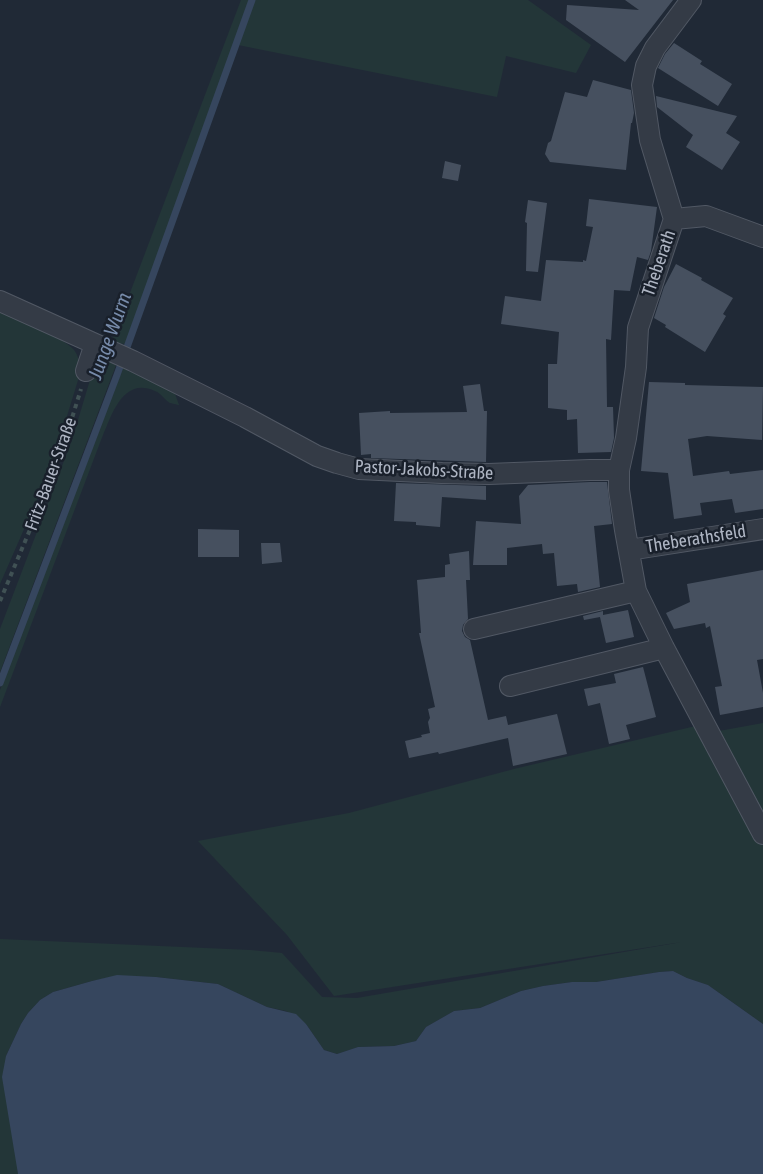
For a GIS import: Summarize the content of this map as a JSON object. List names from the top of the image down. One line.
{"streets":{"street":["Theberath","Pastor-Jakobs-Straße","Theberathsfeld"],"path":["Fritz-Bauer-Straße"]},"crossings":[["Theberath","Pastor-Jakobs-Straße"]],"water":["Junge Wurm"]}
